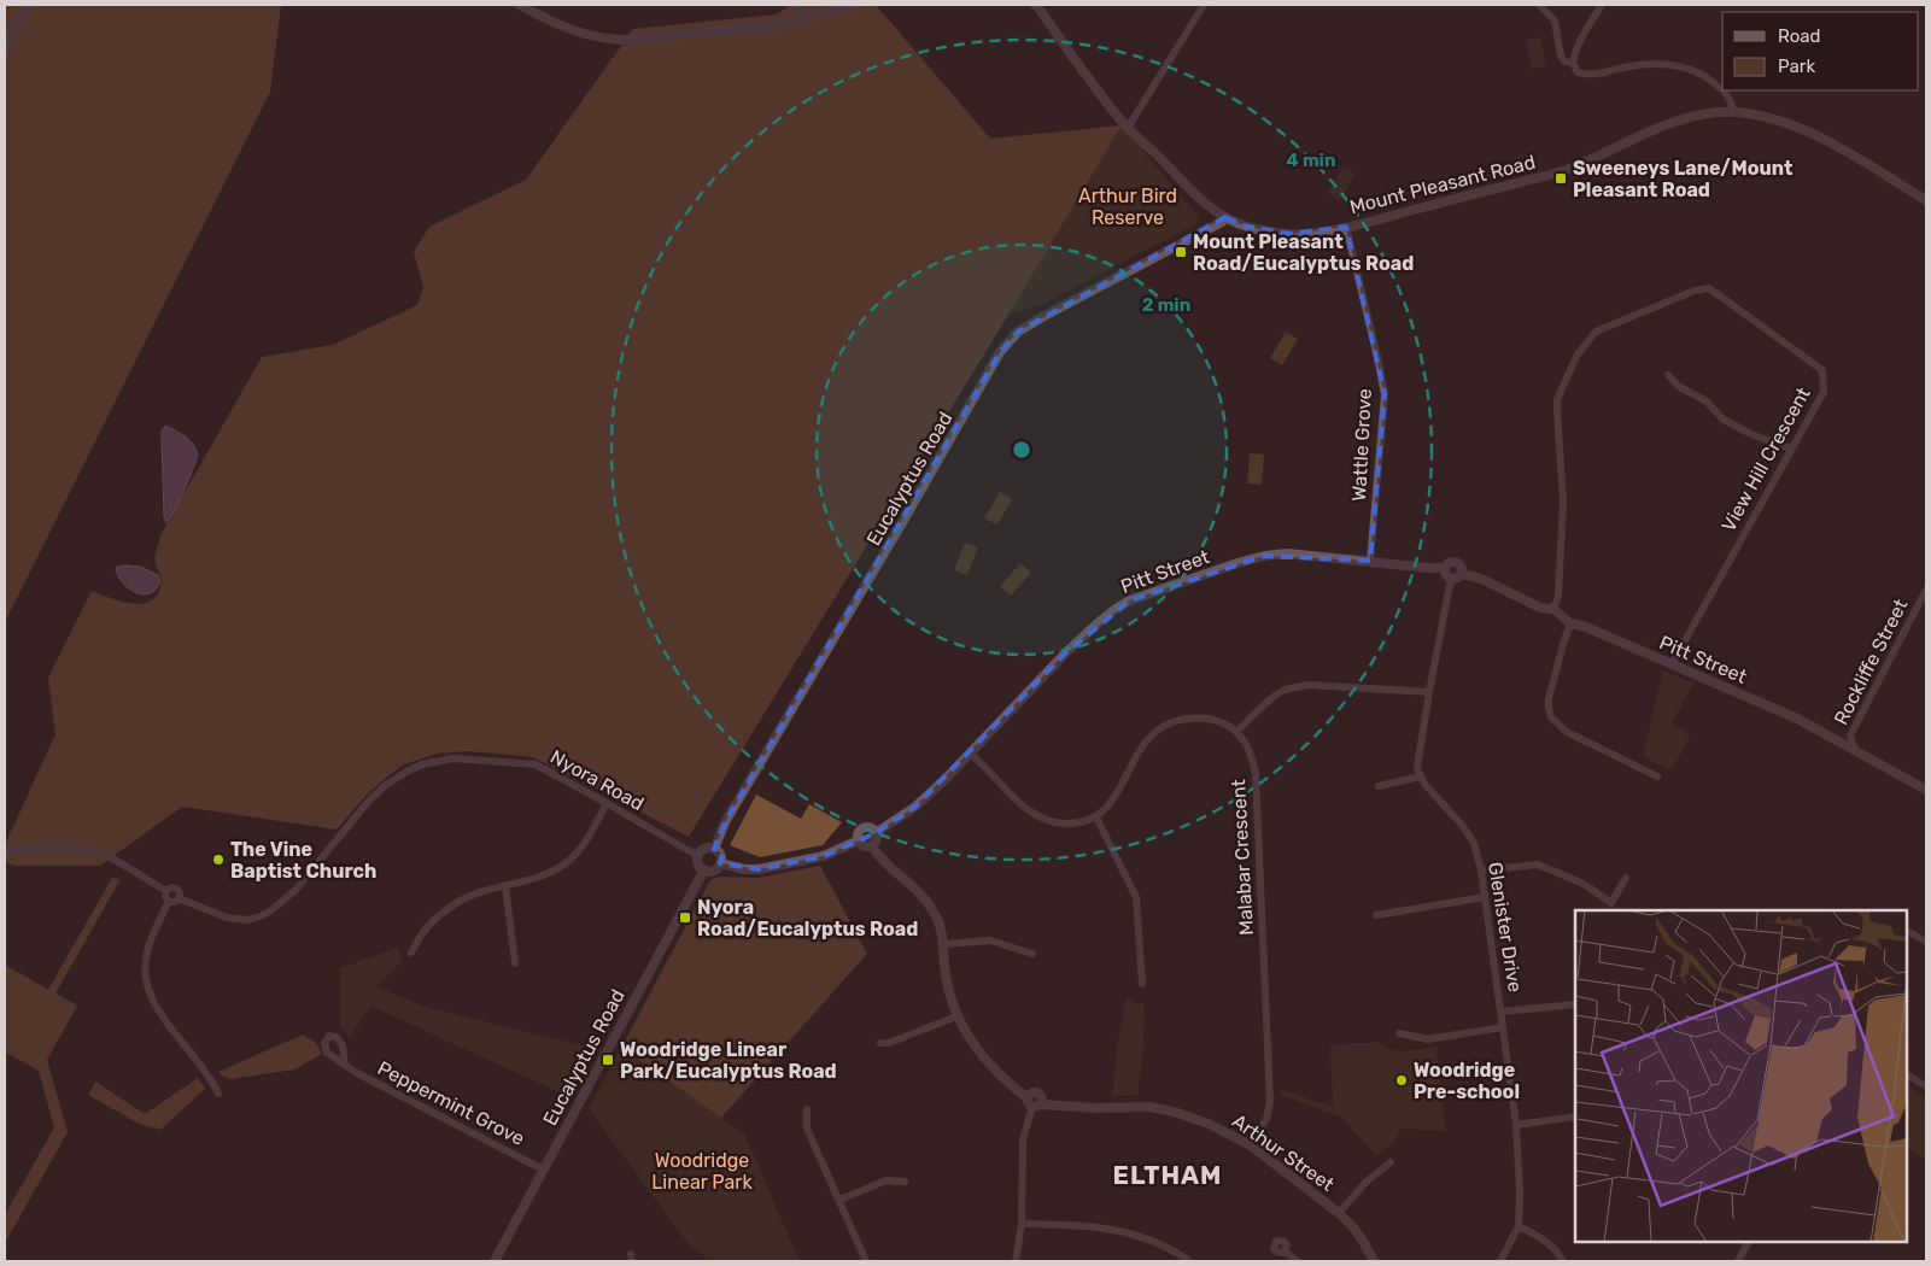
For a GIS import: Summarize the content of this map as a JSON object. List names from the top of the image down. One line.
{"streets":{"street":["Mount Pleasant Road","Wattle Grove","View Hill Crescent","Eucalyptus Road","Pitt Street","Rockliffe Street","Nyora Road","Malabar Crescent","Glenister Drive","Peppermint Grove","Arthur Street"]},"crossings":[["Mount Pleasant Road","Wattle Grove"],["Mount Pleasant Road","Eucalyptus Road"],["Wattle Grove","Pitt Street"],["View Hill Crescent","Pitt Street"],["Eucalyptus Road","Nyora Road"],["Eucalyptus Road","Peppermint Grove"],["Pitt Street","Rockliffe Street"],["Pitt Street","Arthur Street"],["Malabar Crescent","Arthur Street"]],"districts":["ELTHAM"],"parks":["Arthur Bird Reserve","Woodridge Linear Park"],"places":{"transit":["Sweeneys Lane/Mount Pleasant Road","Mount Pleasant Road/Eucalyptus Road","Nyora Road/Eucalyptus Road","Woodridge Linear Park/Eucalyptus Road"],"other":["The Vine Baptist Church","Woodridge Pre-school"]},"legend":["Road","Park"],"rings":["4 min","2 min"]}
